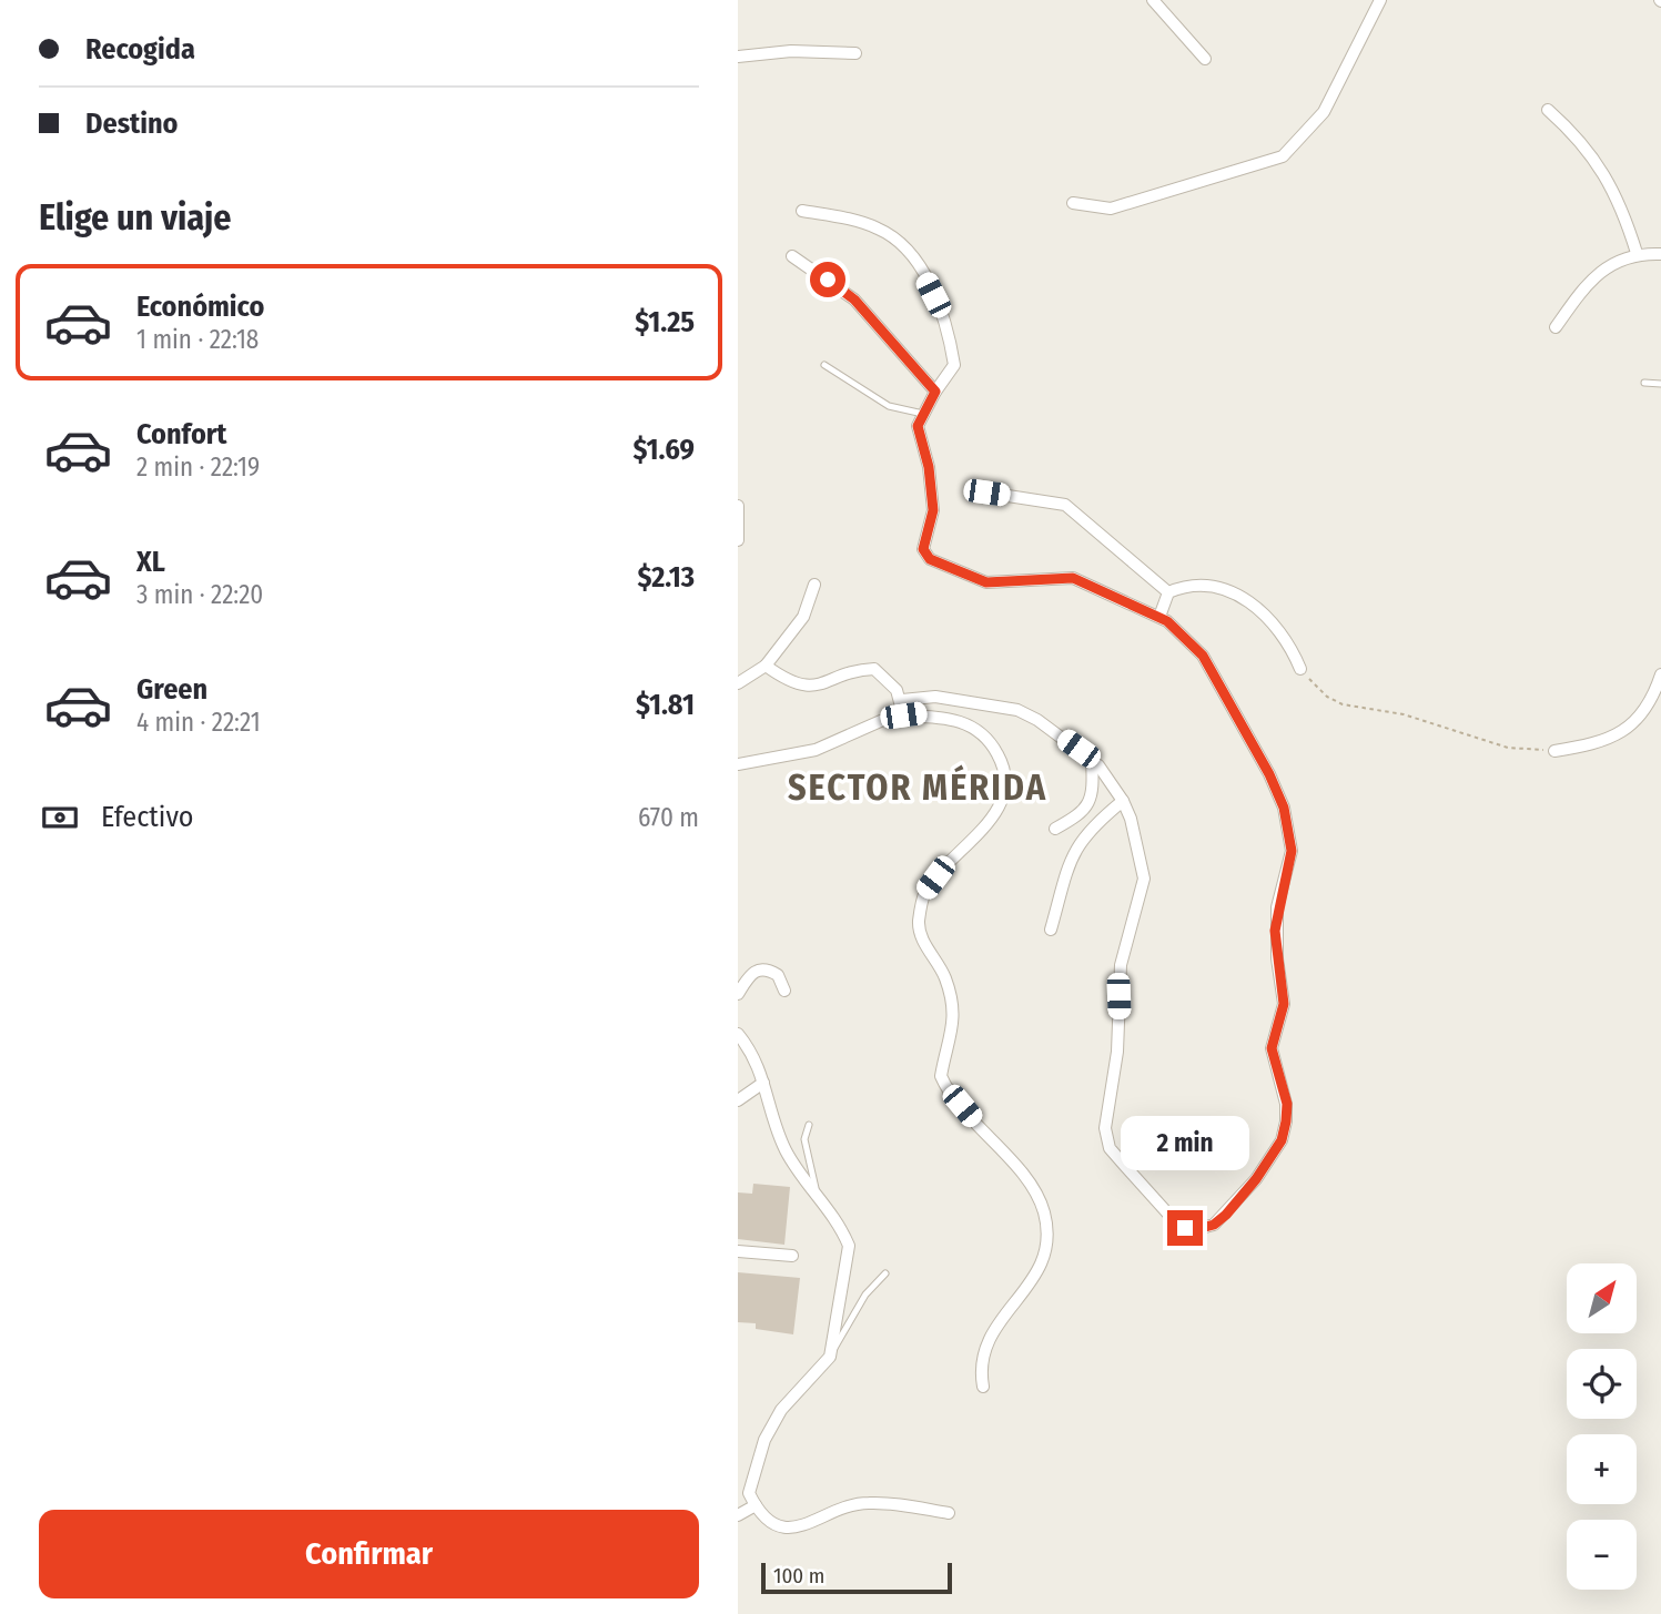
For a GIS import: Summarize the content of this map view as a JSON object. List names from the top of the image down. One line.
{"districts":["SECTOR MÉRIDA"],"scale_bar":"100 m","north":"top right","page":{"banner":["Recogida","Destino"],"heading":"Elige un viaje","list":[{"name":"Económico","note":"1 min · 22:18","value":"$1.25"},{"name":"Confort","note":"2 min · 22:19","value":"$1.69"},{"name":"XL","note":"3 min · 22:20","value":"$2.13"},{"name":"Green","note":"4 min · 22:21","value":"$1.81"}],"pay":["Efectivo","670 m"],"bubble":"2 min","map_buttons":["+","−"],"buttons":"Confirmar","scale":"100 m"}}
